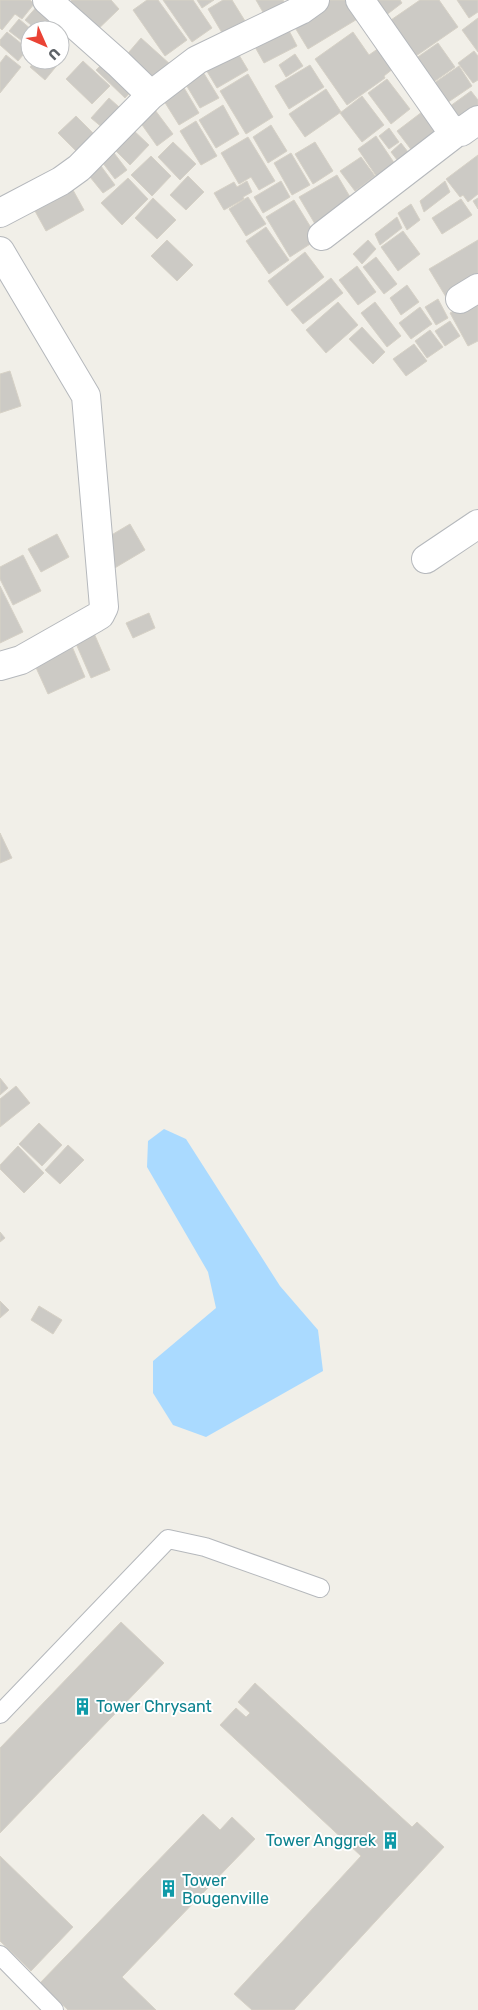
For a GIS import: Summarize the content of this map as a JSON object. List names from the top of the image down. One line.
{"places":{"building":["Tower Chrysant","Tower Anggrek","Tower Bougenville"]},"north":"bottom right"}
